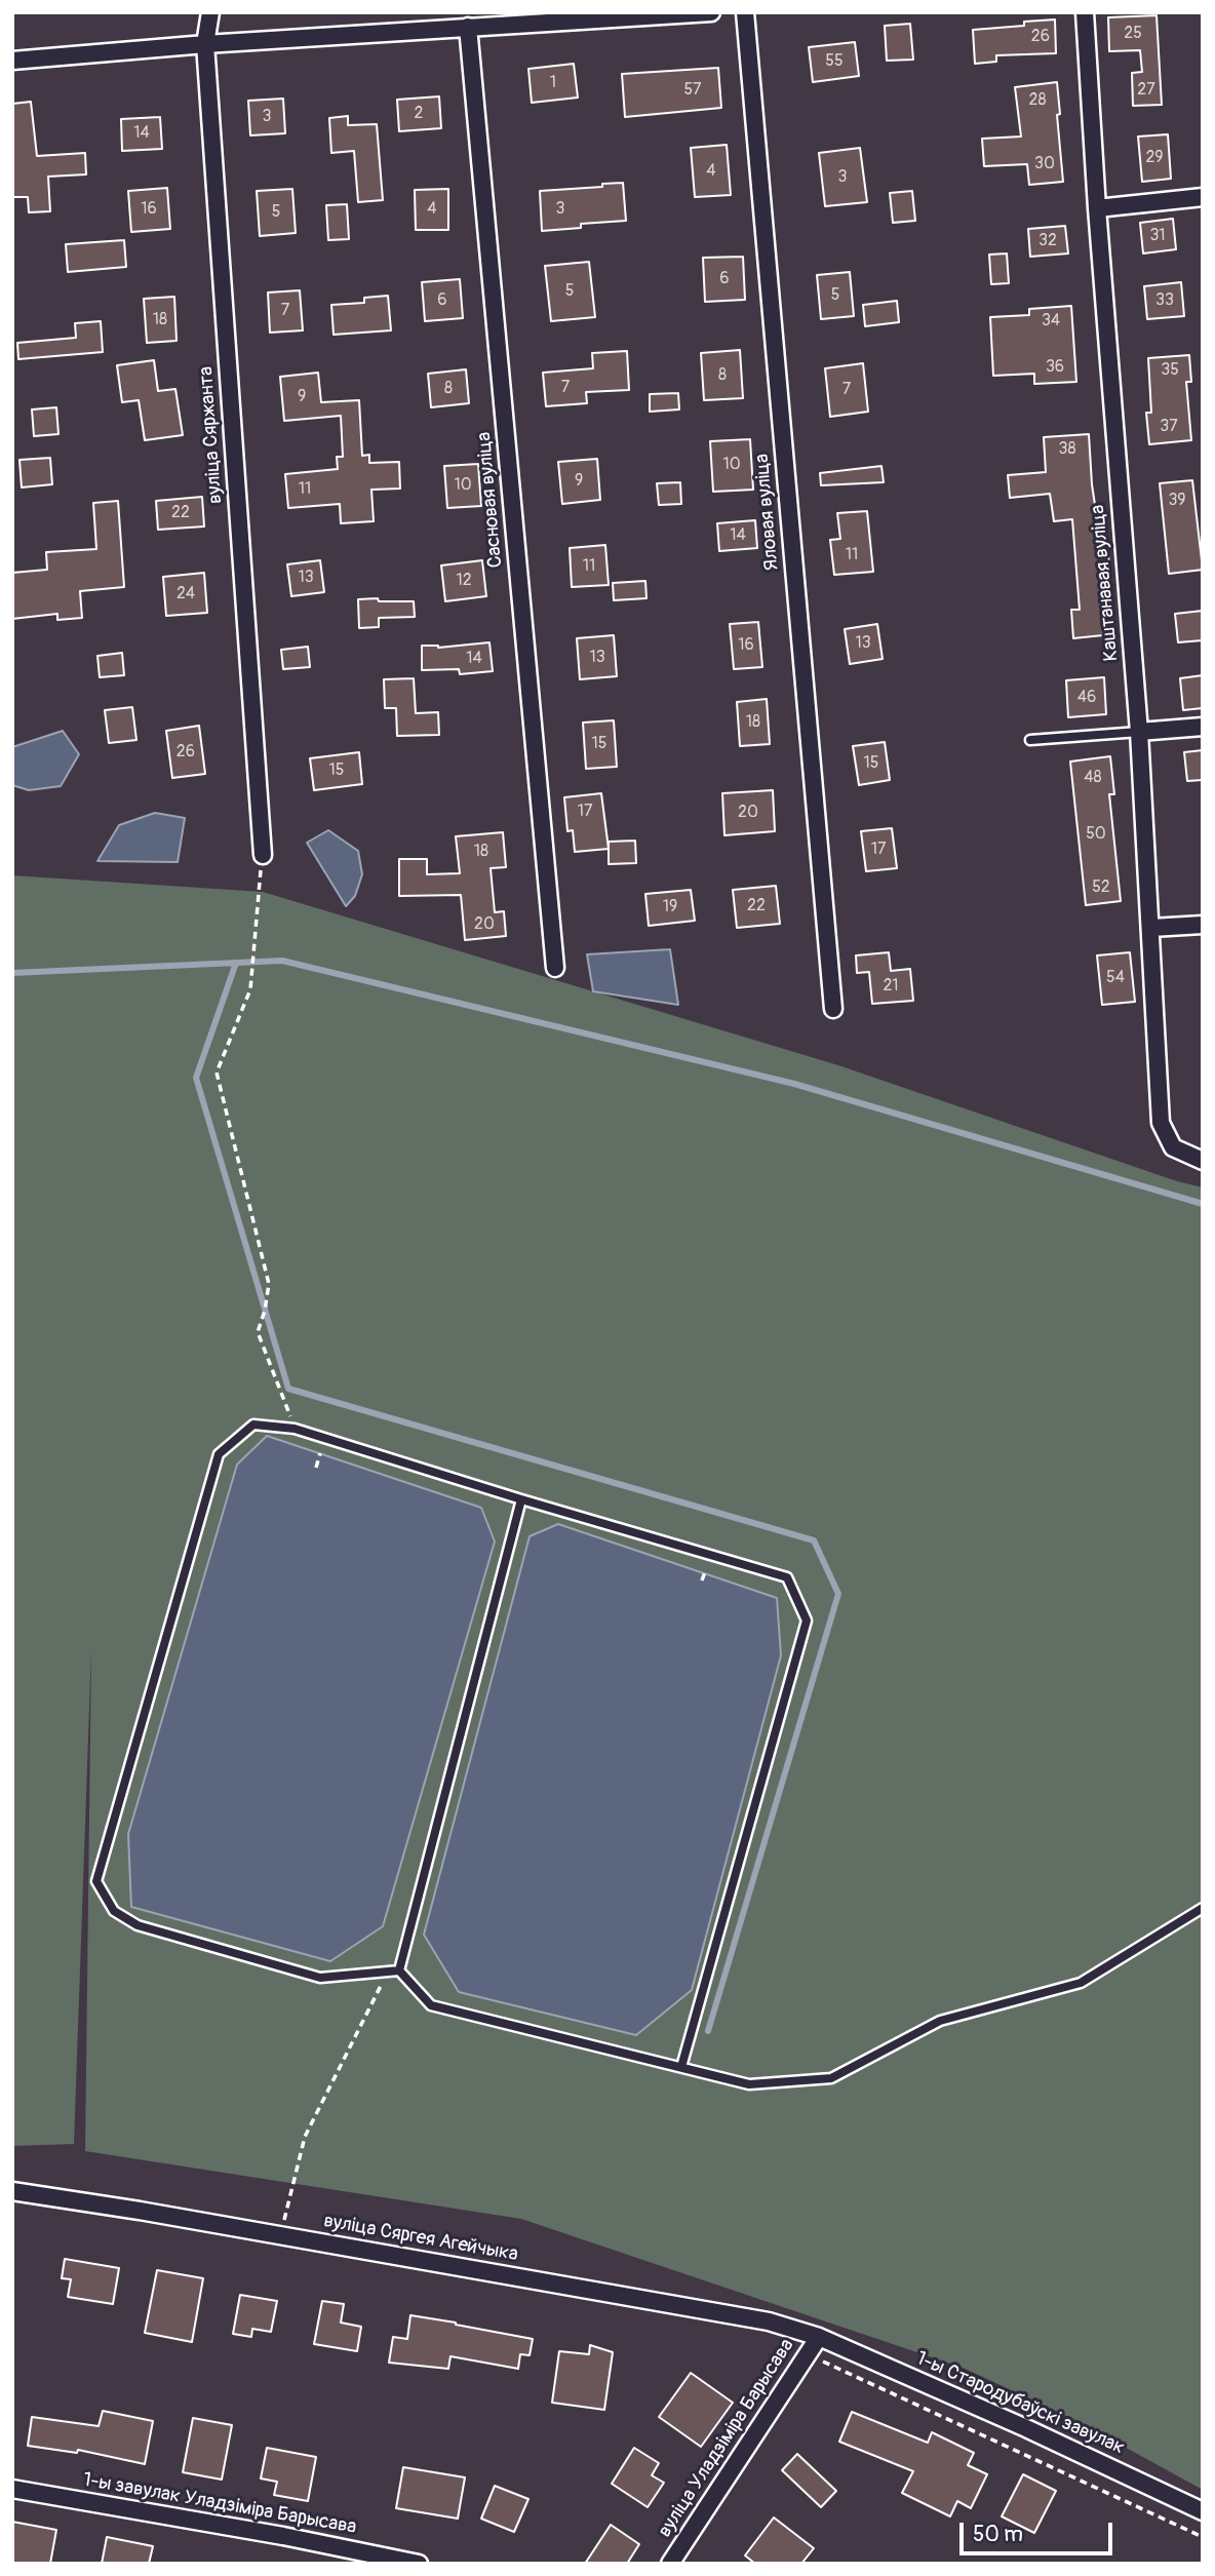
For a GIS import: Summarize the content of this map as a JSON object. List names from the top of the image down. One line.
{"streets":{"street":["вуліца Сяржанта","Сасновая вуліца","Яловая вуліца","Каштанавая вуліца","вуліца Сяргея Агейчыка","1-ы Стародубаўскі завулак","вуліца Уладзіміра Барысава","1-ы завулак Уладзіміра Барысава"]},"crossings":[["вуліца Сяргея Агейчыка","1-ы Стародубаўскі завулак"],["вуліца Сяргея Агейчыка","вуліца Уладзіміра Барысава"],["1-ы Стародубаўскі завулак","вуліца Уладзіміра Барысава"]],"house_numbers":["25","26","55","1","57","27","28","2","3","14","29","30","4","3","16","4","3","5","31","32","6","5","5","6","33","7","18","34","36","35","8","7","8","7","9","37","38","10","9","10","11","39","22","14","11","11","13","12","24","13","16","13","14","46","18","15","26","15","15","48","17","20","50","17","18","52","22","19","20","54","21"],"scale_bar":"50 m"}
